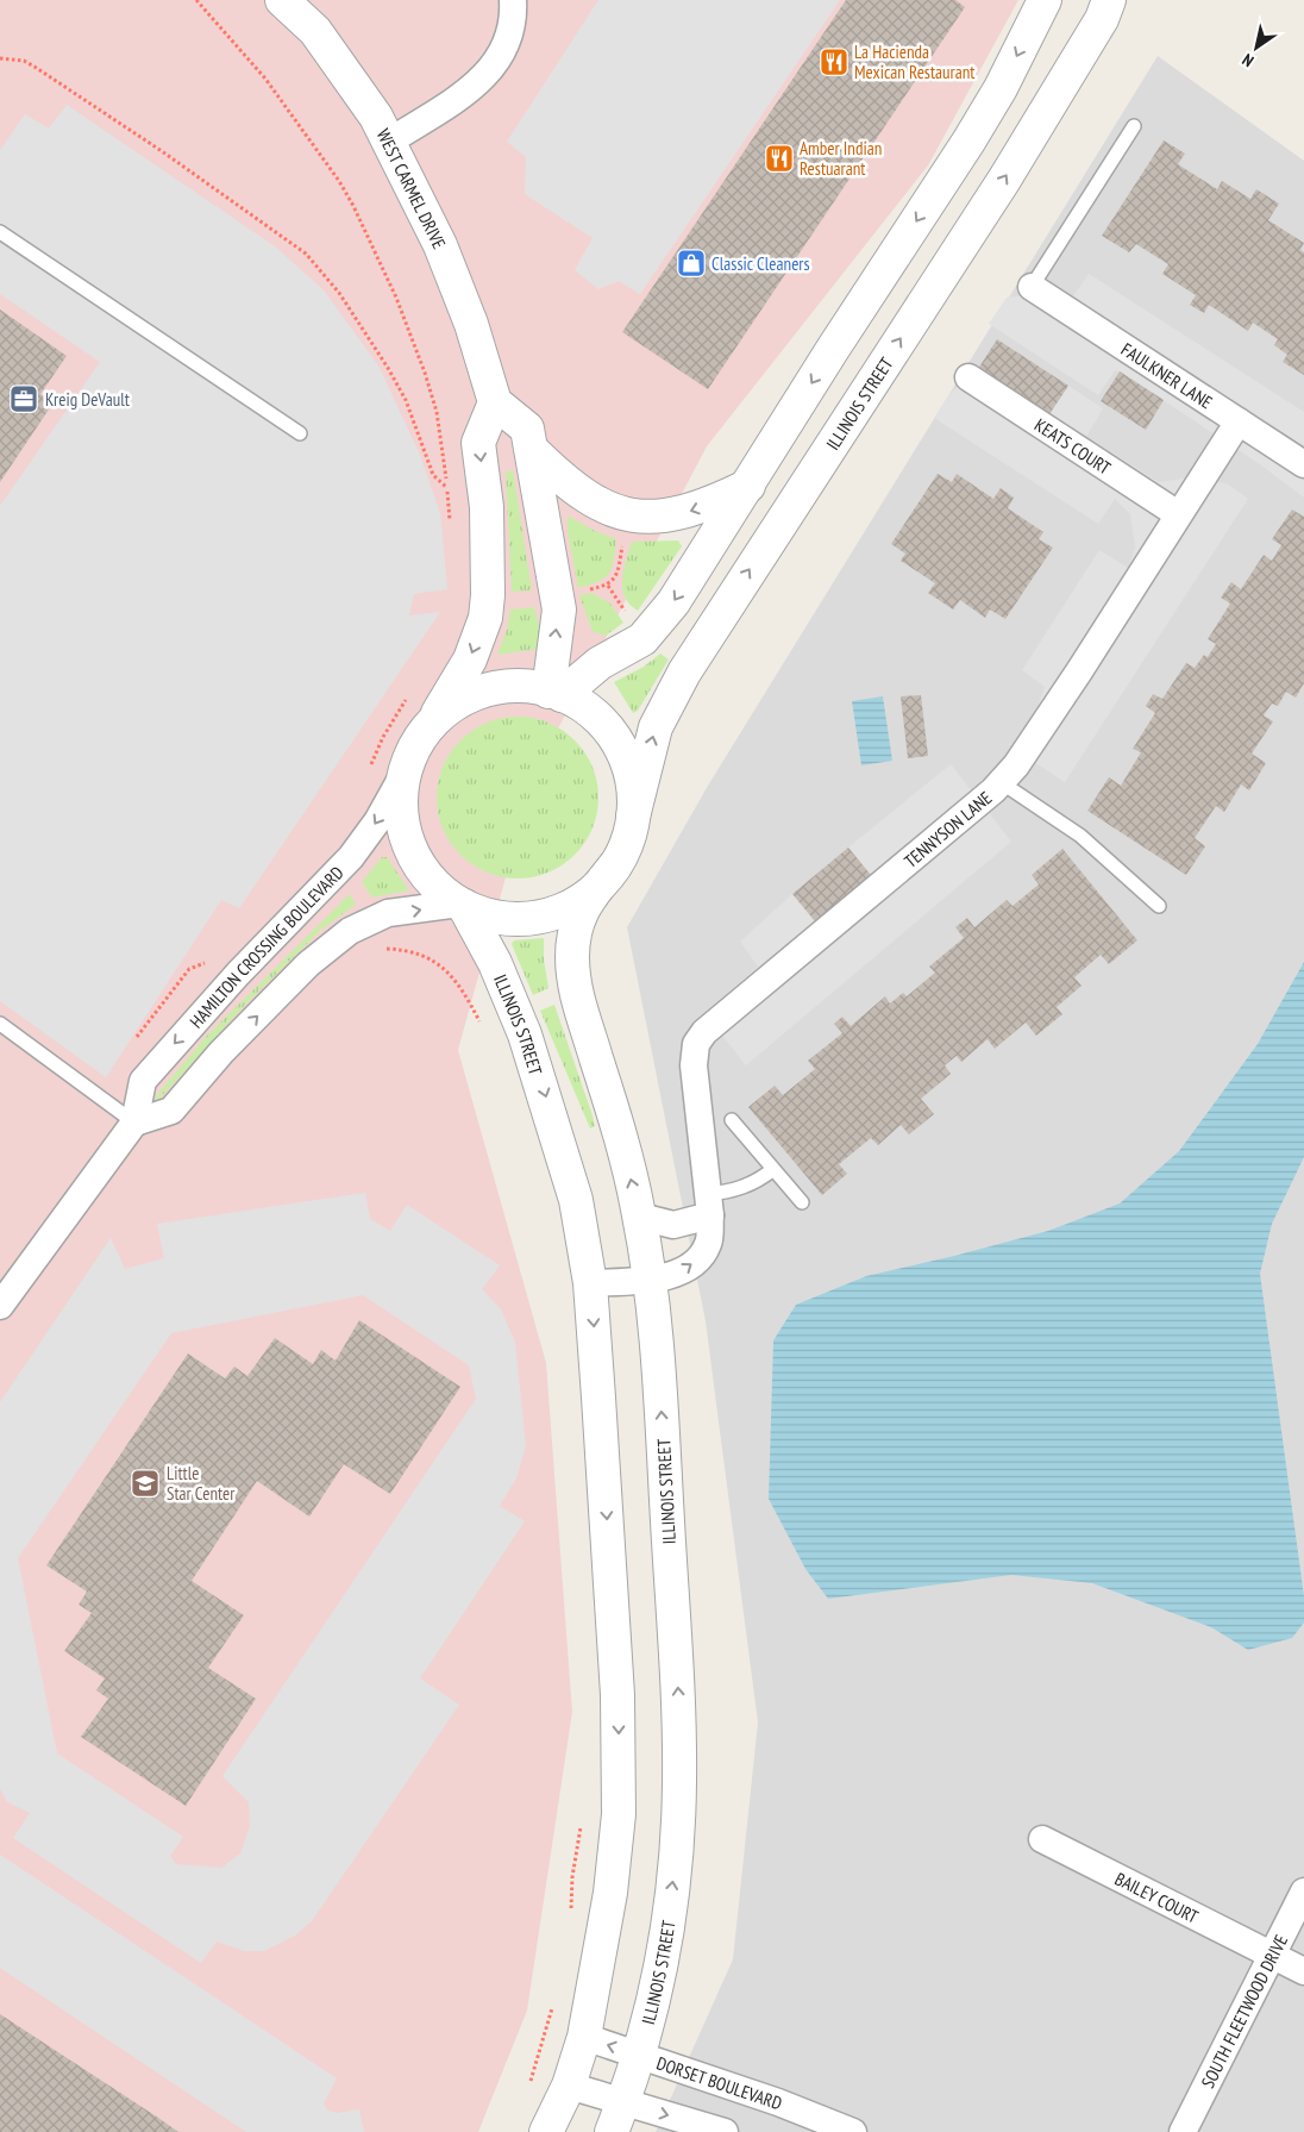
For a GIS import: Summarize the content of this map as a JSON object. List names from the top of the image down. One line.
{"streets":{"street":["WEST CARMEL DRIVE","FAULKNER LANE","ILLINOIS STREET","KEATS COURT","TENNYSON LANE","HAMILTON CROSSING BOULEVARD","BAILEY COURT","SOUTH FLEETWOOD DRIVE","DORSET BOULEVARD"]},"crossings":[["FAULKNER LANE","TENNYSON LANE"],["ILLINOIS STREET","TENNYSON LANE"],["ILLINOIS STREET","DORSET BOULEVARD"],["KEATS COURT","TENNYSON LANE"],["BAILEY COURT","SOUTH FLEETWOOD DRIVE"]],"places":{"restaurant":["La Hacienda Mexican Restaurant","Amber Indian Restuarant"],"shop":["Classic Cleaners"],"office":["Kreig DeVault"],"school or university":["Little Star Center"]},"north":"bottom left"}
